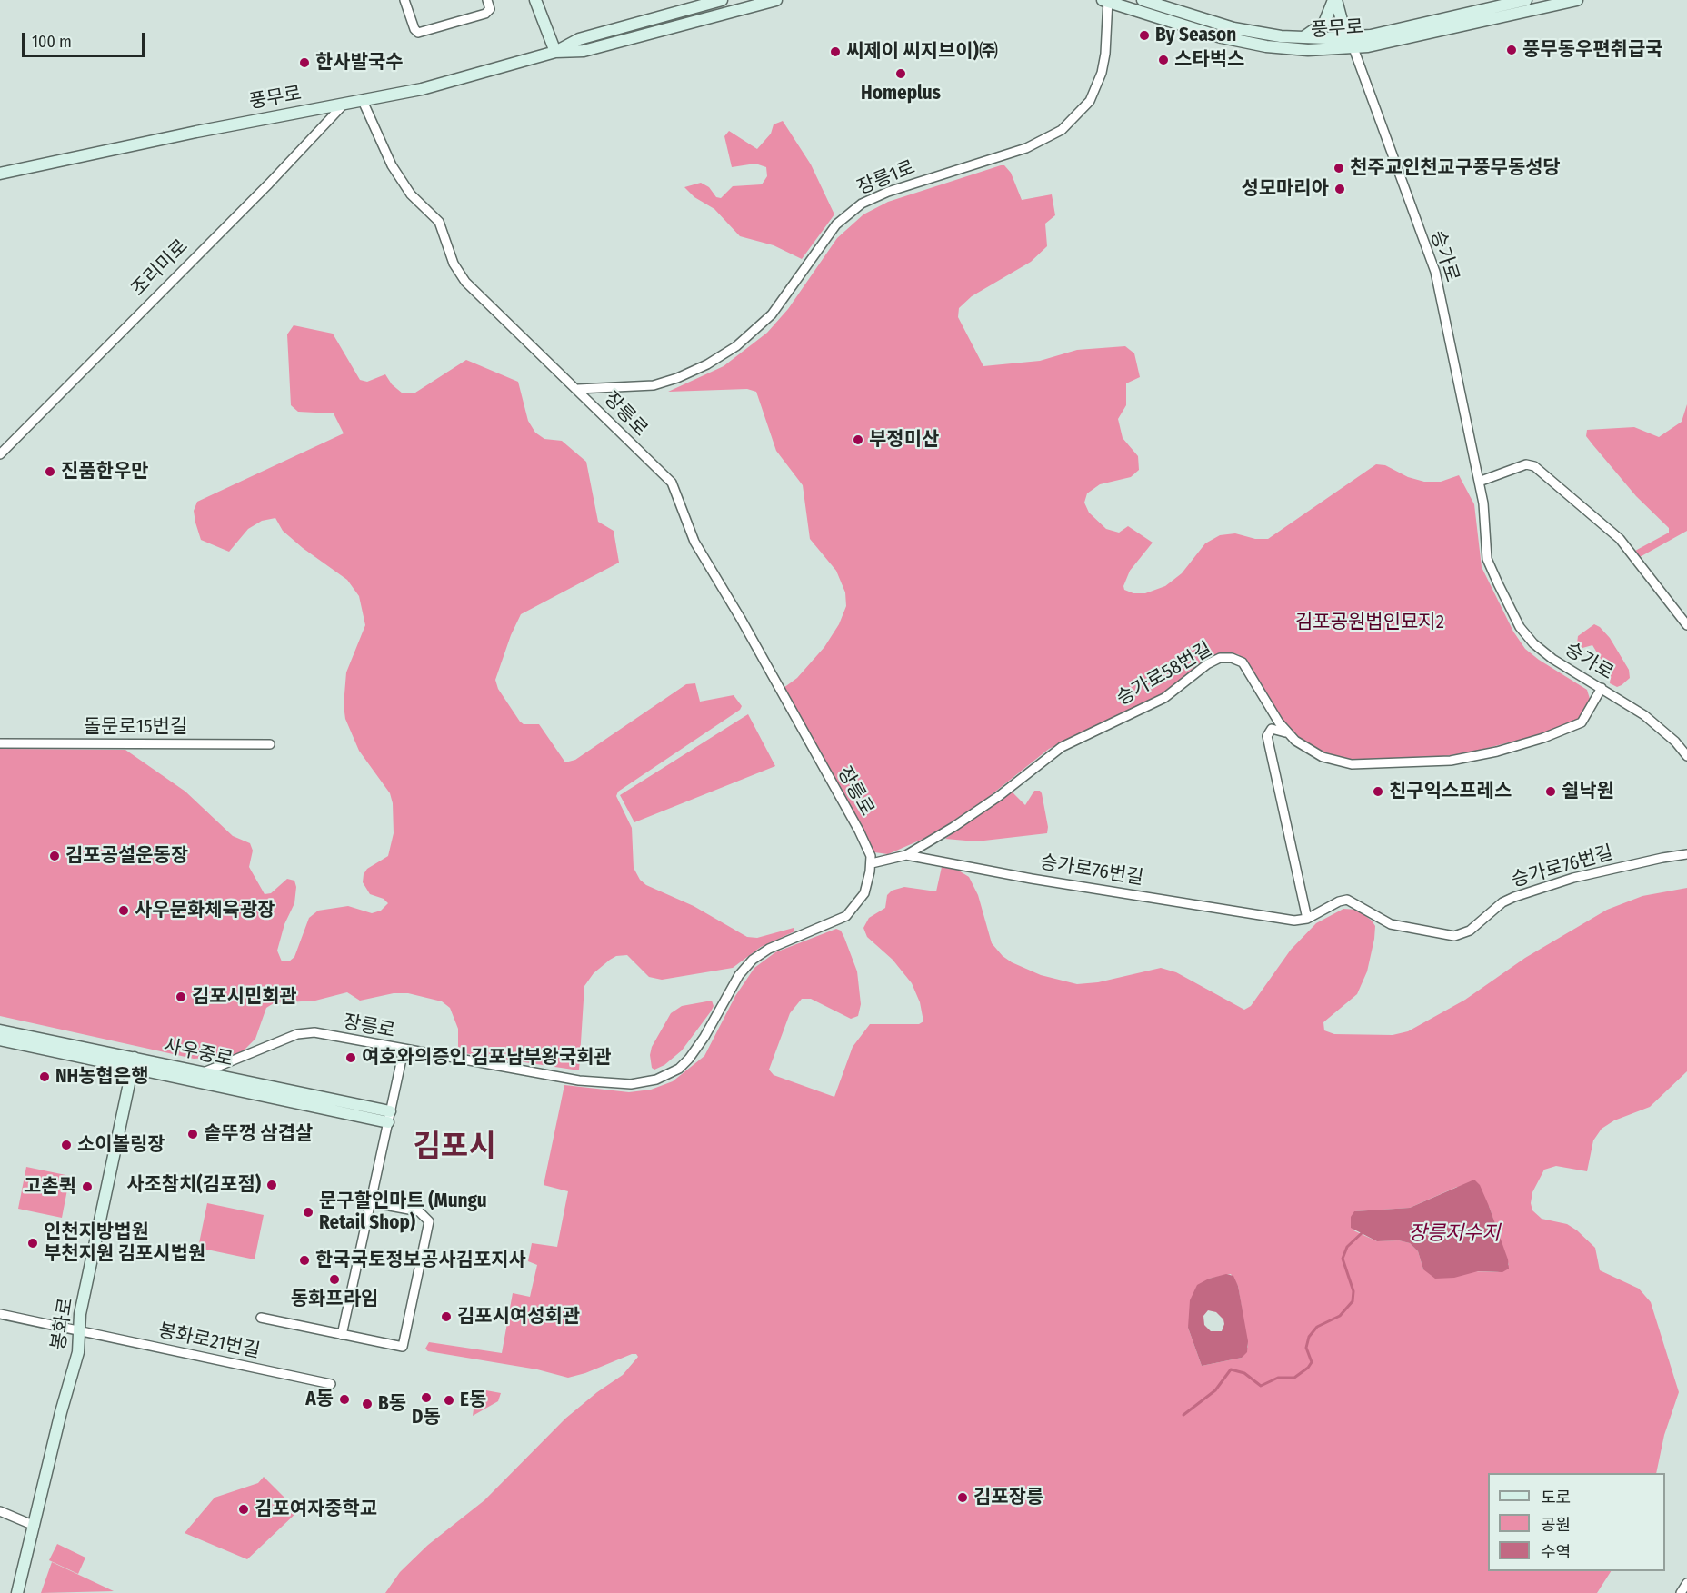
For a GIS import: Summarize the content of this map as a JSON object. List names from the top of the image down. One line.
{"streets":{"street":["풍무로","장릉1로","승가로","조리미로","장릉로","승가로58번길","돌문로15번길","승가로76번길","사우중로","봉화로","봉화로21번길"]},"crossings":[["풍무로","장릉1로"],["풍무로","승가로"],["풍무로","조리미로"],["풍무로","장릉로"],["장릉1로","장릉로"],["승가로","승가로58번길"],["장릉로","승가로76번길"],["장릉로","사우중로"],["승가로58번길","승가로76번길"],["사우중로","봉화로"],["봉화로","봉화로21번길"]],"districts":["김포시"],"water":["장릉저수지"],"parks":["김포공원법인묘지2"],"places":["By Season","풍무동우편취급국","씨제이 씨지브이)㈜","스타벅스","한사발국수","Homeplus","천주교인천교구풍무동성당","성모마리아","부정미산","진품한우만","친구익스프레스","쉴낙원","김포공설운동장","사우문화체육광장","김포시민회관","여호와의증인 김포남부왕국회관","NH농협은행","솥뚜껑 삼겹살","소이볼링장","사조참치(김포점)","고촌퀵","문구할인마트 (Mungu Retail Shop)","인천지방법원 부천지원 김포시법원","한국국토정보공사김포지사","동화프라임","김포시여성회관","D동","A동","E동","B동","김포장릉","김포여자중학교"],"legend":["도로","공원","수역"],"scale_bar":"100 m"}
